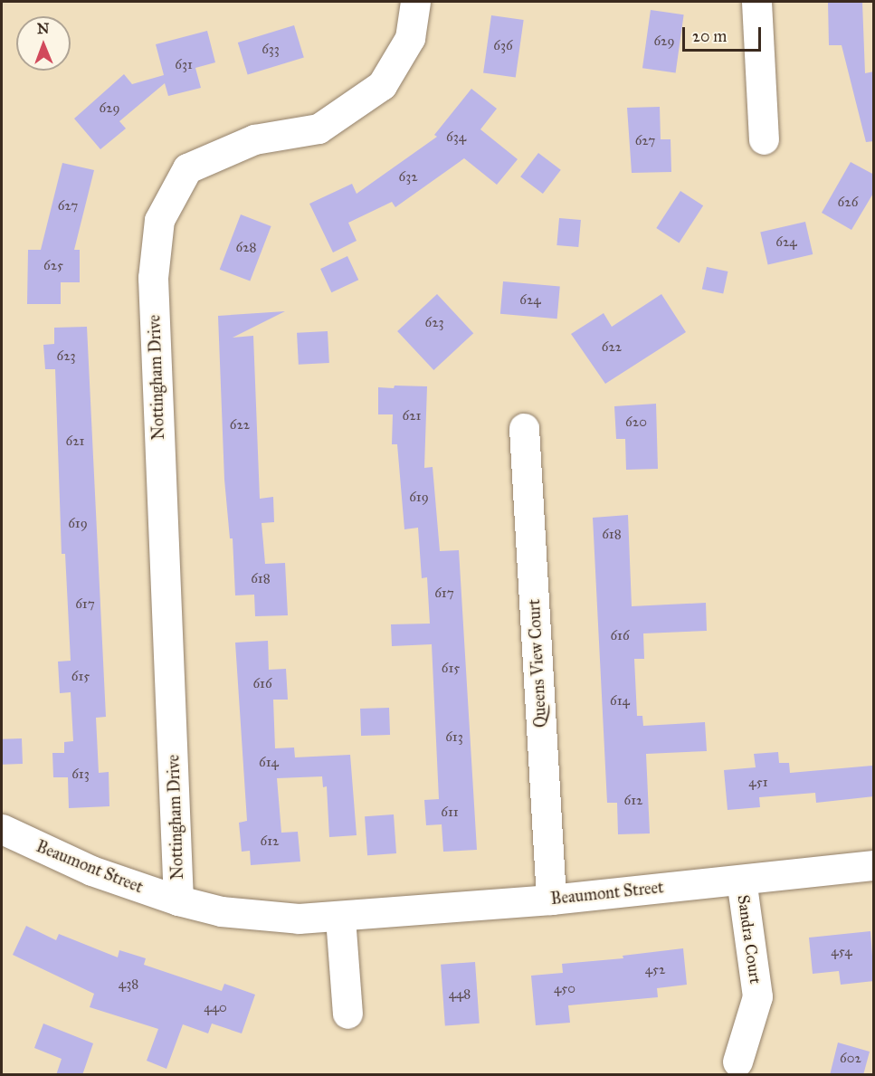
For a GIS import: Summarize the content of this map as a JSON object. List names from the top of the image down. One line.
{"streets":{"street":["Nottingham Drive","Queens View Court","Beaumont Street","Sandra Court"]},"crossings":[["Nottingham Drive","Beaumont Street"],["Queens View Court","Beaumont Street"],["Beaumont Street","Sandra Court"]],"house_numbers":["629","636","633","631","629","634","627","632","626","627","624","628","625","624","623","622","623","621","620","622","621","619","619","618","618","617","617","616","615","615","616","614","613","614","613","451","612","611","612","454","452","438","450","448","440","602"],"scale_bar":"20 m","north":"top"}
